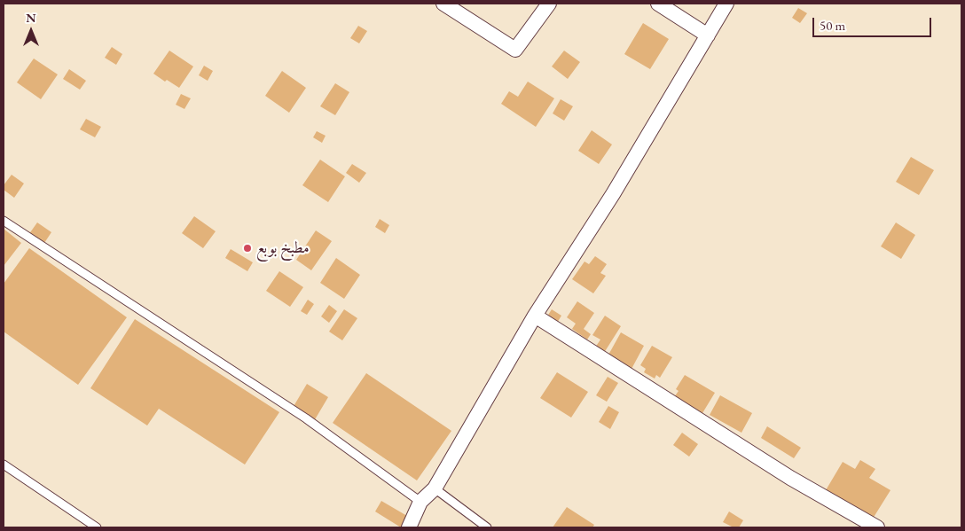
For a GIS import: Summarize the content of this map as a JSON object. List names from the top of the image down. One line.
{"places":["مطبخ بوبع"],"scale_bar":"50 m","north":"top"}
